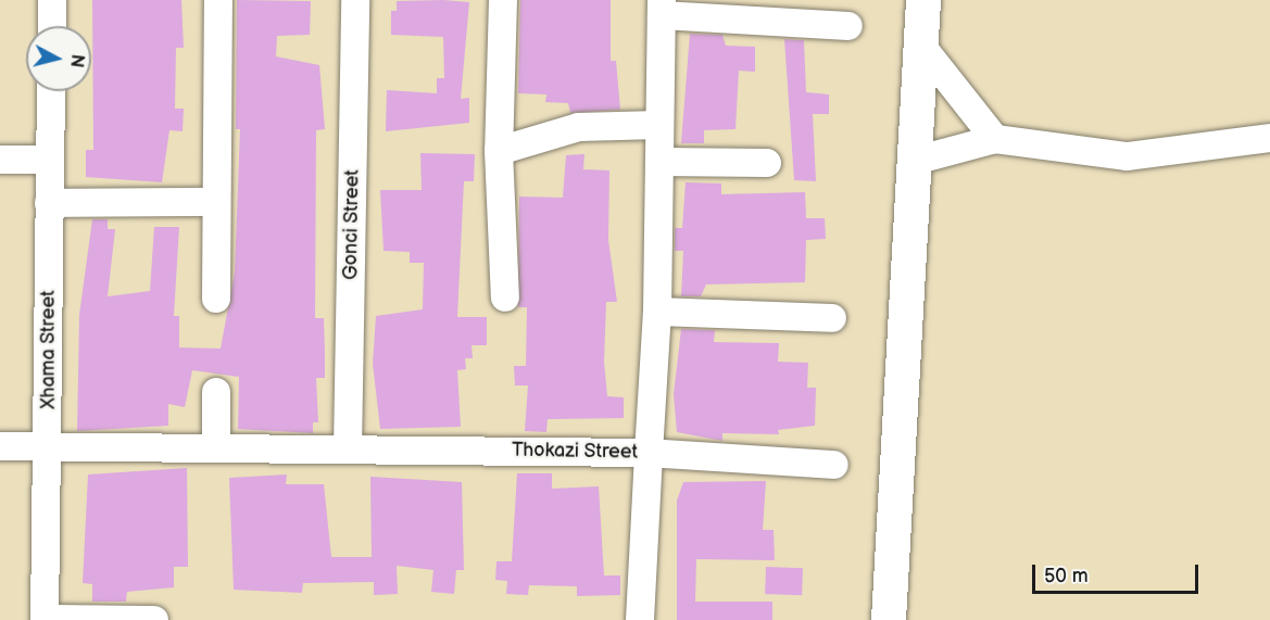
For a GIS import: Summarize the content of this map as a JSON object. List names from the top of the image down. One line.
{"streets":{"street":["Gonci Street","Xhama Street","Thokazi Street"]},"crossings":[["Gonci Street","Thokazi Street"],["Xhama Street","Thokazi Street"]],"scale_bar":"50 m","north":"right"}
